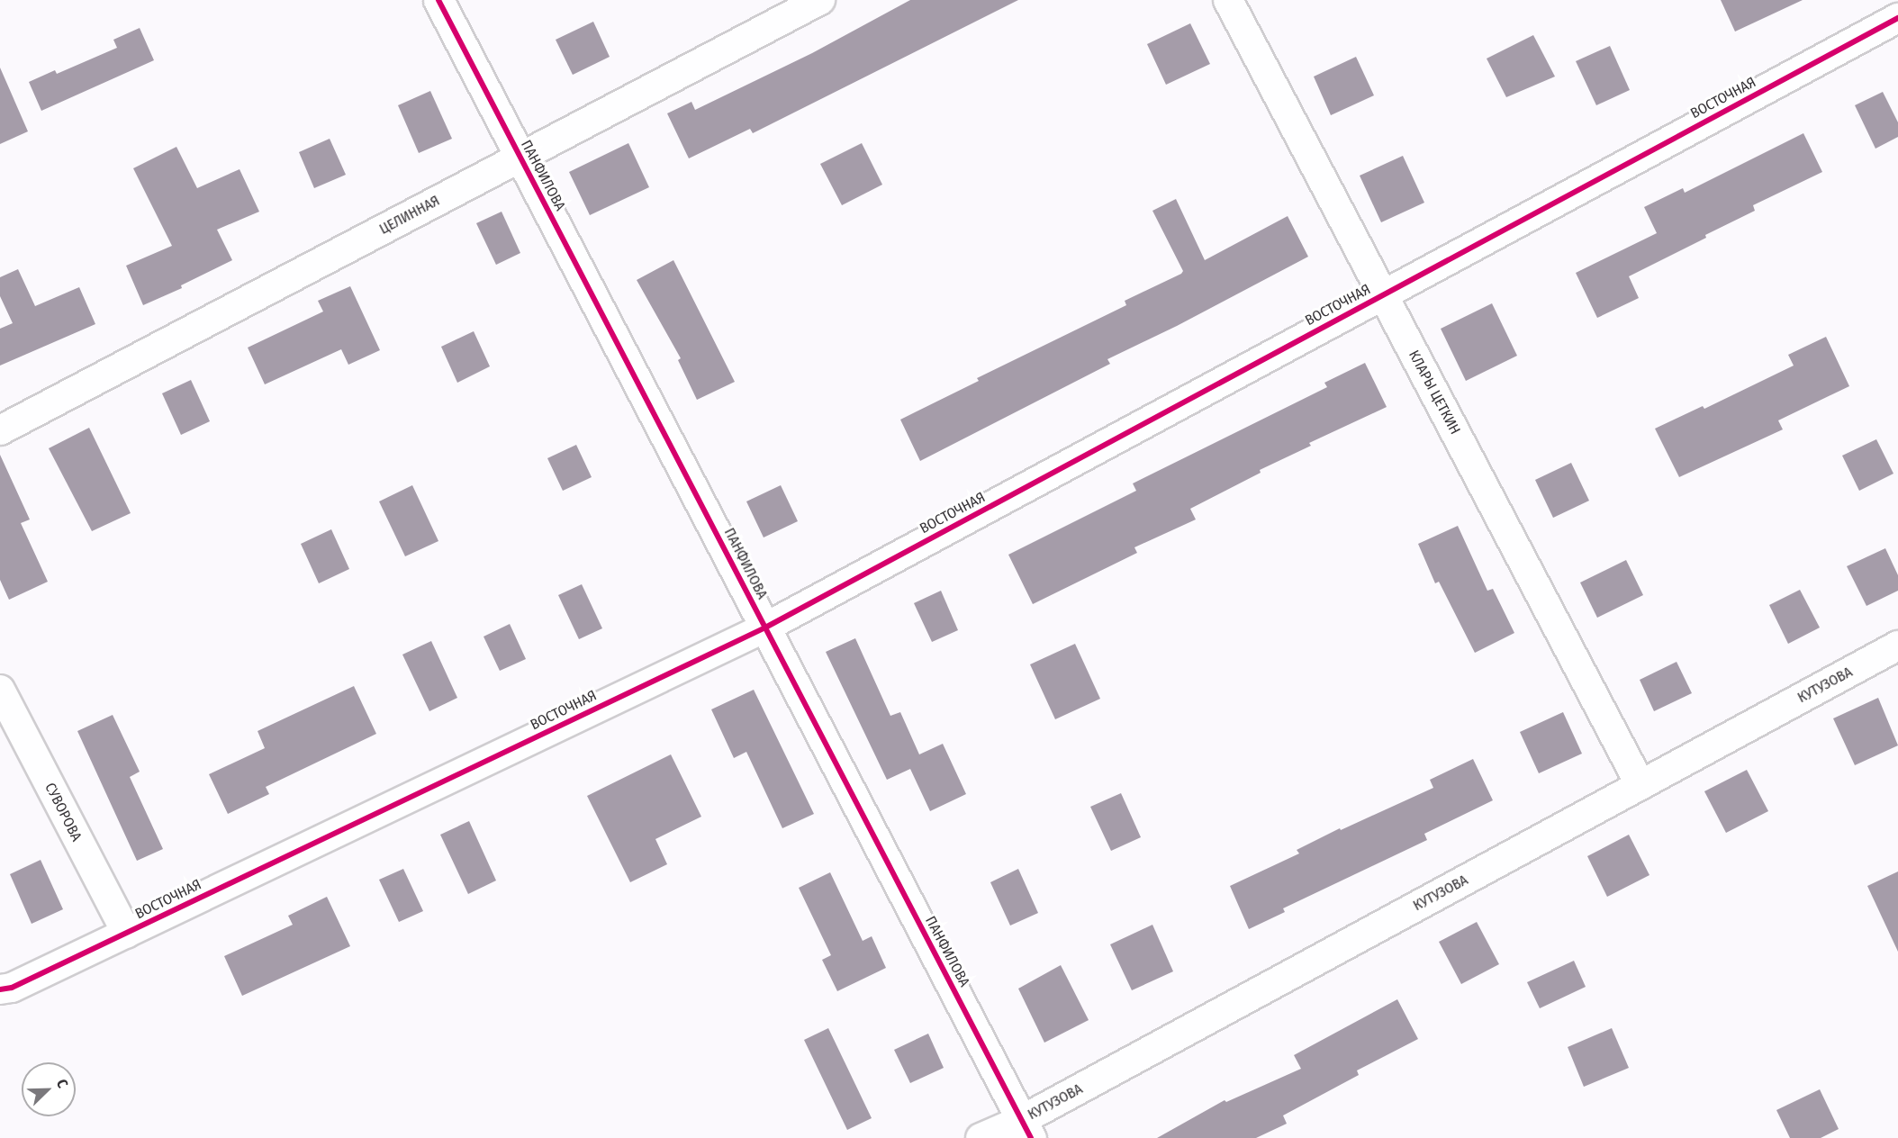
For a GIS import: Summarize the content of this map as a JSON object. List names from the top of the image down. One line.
{"streets":{"street":["ВОСТОЧНАЯ","ПАНФИЛОВА","ЦЕЛИННАЯ","КЛАРЫ ЦЕТКИН","КУТУЗОВА","СУВОРОВА"]},"crossings":[["ВОСТОЧНАЯ","ПАНФИЛОВА"],["ВОСТОЧНАЯ","КЛАРЫ ЦЕТКИН"],["ВОСТОЧНАЯ","СУВОРОВА"],["ПАНФИЛОВА","ЦЕЛИННАЯ"],["ПАНФИЛОВА","КУТУЗОВА"],["КЛАРЫ ЦЕТКИН","КУТУЗОВА"]],"north":"top right"}
